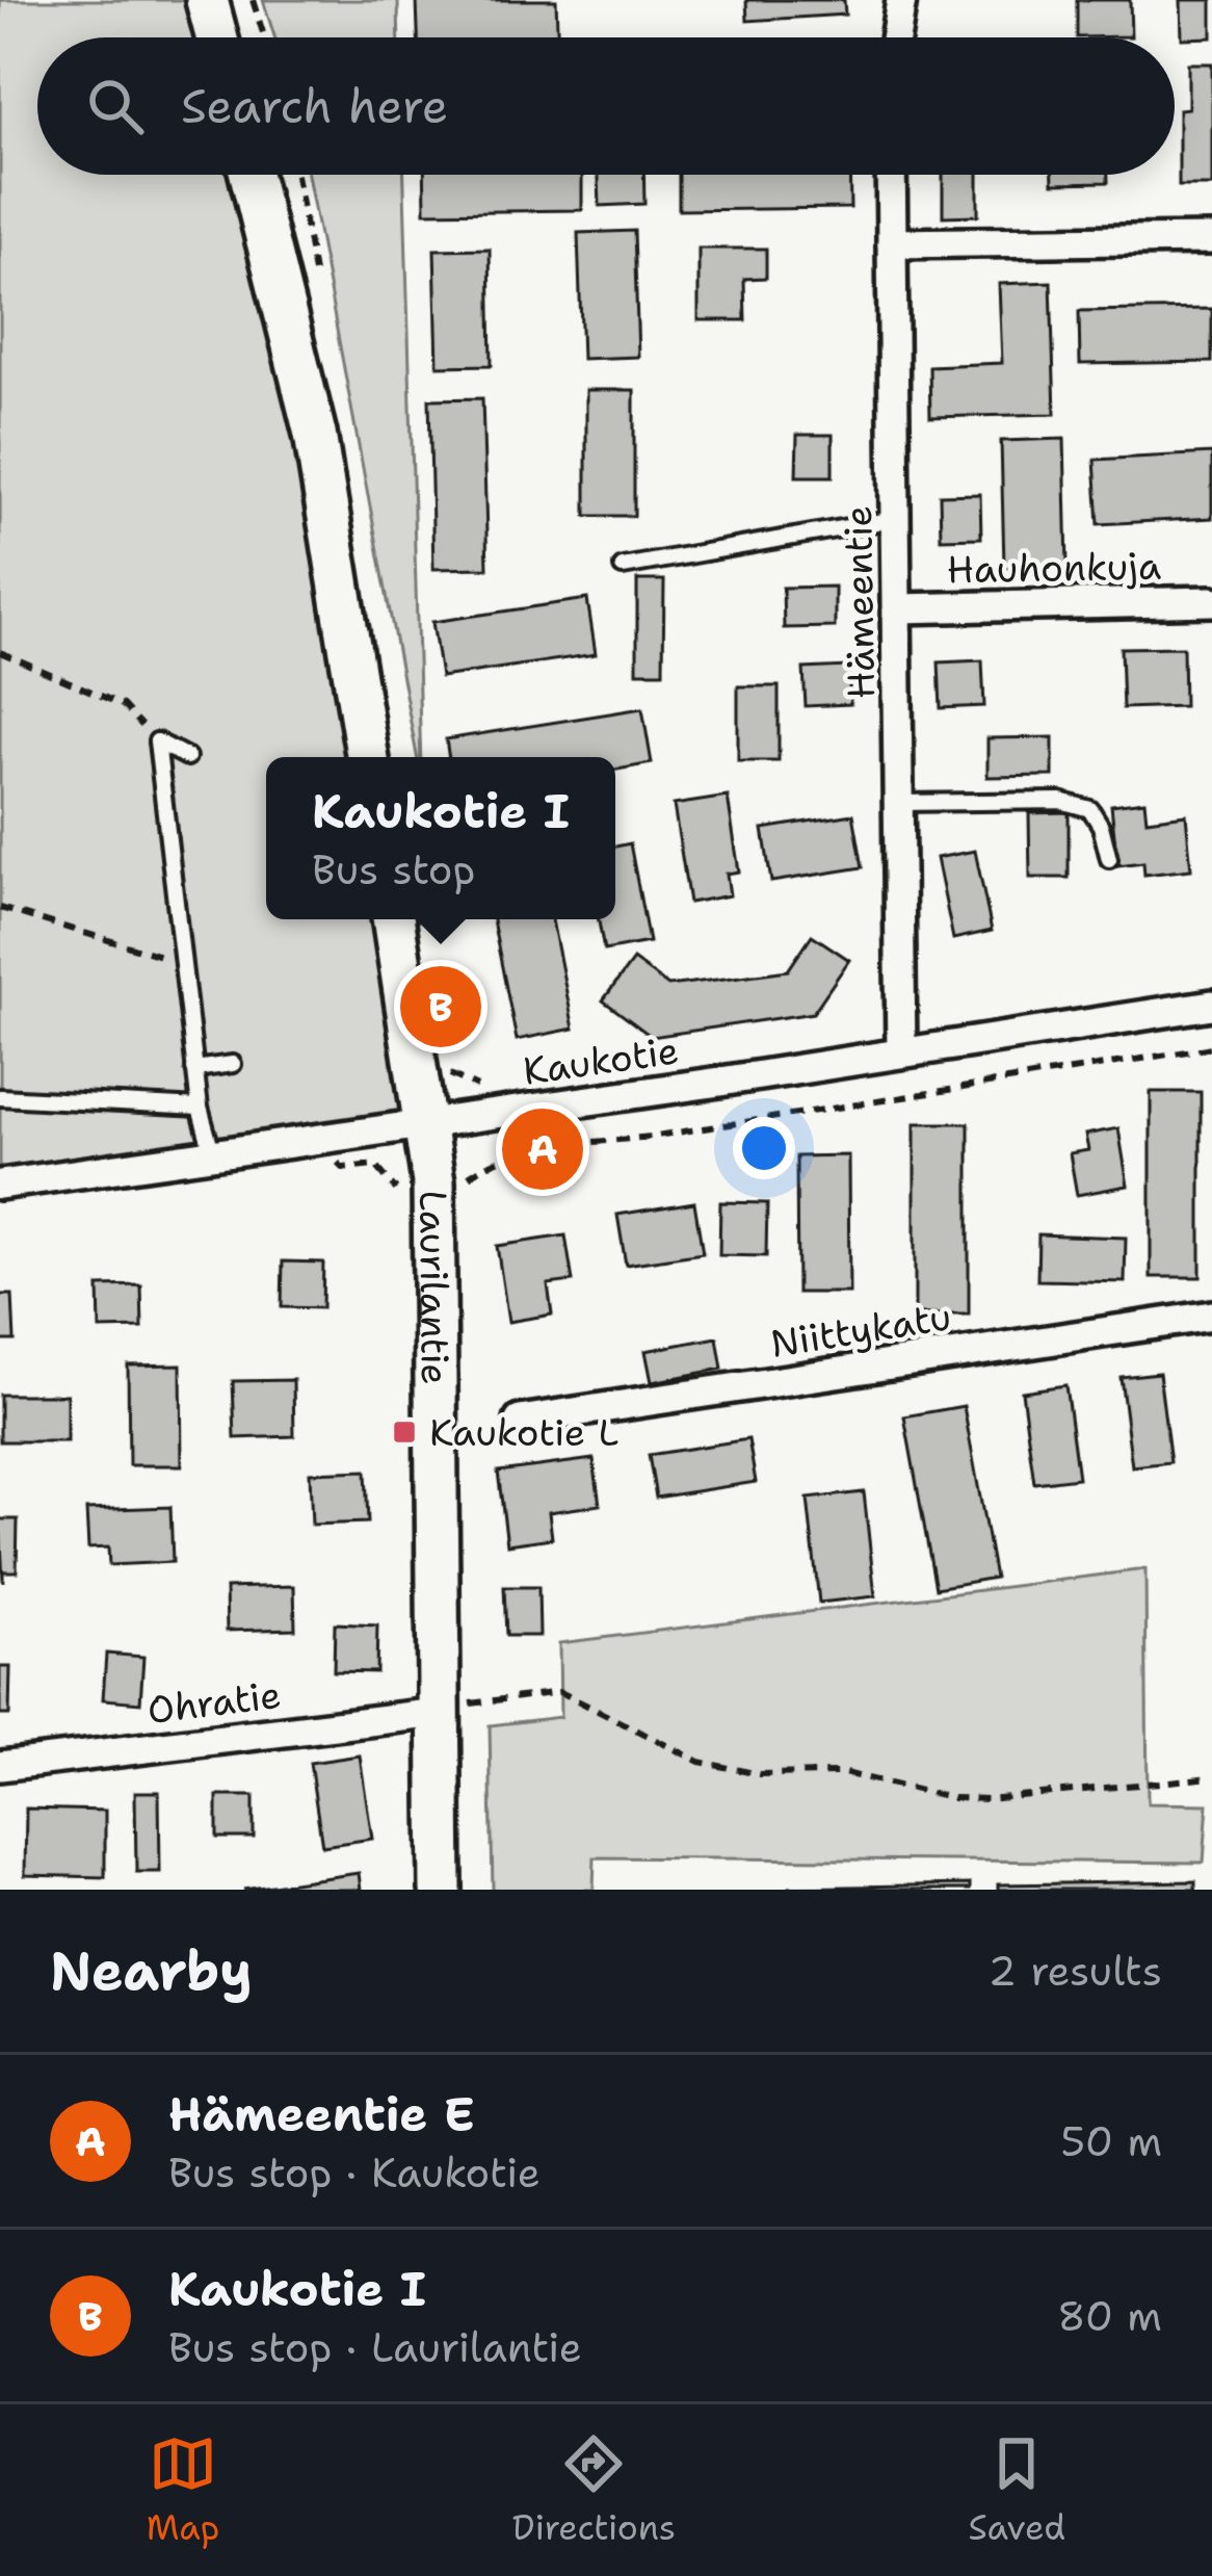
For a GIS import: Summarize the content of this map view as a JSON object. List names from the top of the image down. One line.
{"streets":{"street":["Hauhonkuja","Hämeentie","Kaukotie","Laurilantie","Niittykatu","Ohratie"]},"crossings":[["Hauhonkuja","Hämeentie"],["Hämeentie","Kaukotie"],["Kaukotie","Laurilantie"],["Laurilantie","Ohratie"]],"places":{"transit":["Kaukotie L"]},"page":{"search":"Search here","popup":["Kaukotie I","Bus stop"],"pins":["B","A"],"heading":["Nearby","2 results"],"list":[{"mark":"A","name":"Hämeentie E","note":"Bus stop · Kaukotie","value":"50 m"},{"mark":"B","name":"Kaukotie I","note":"Bus stop · Laurilantie","value":"80 m"}],"nav":["Map","Directions","Saved"]}}
